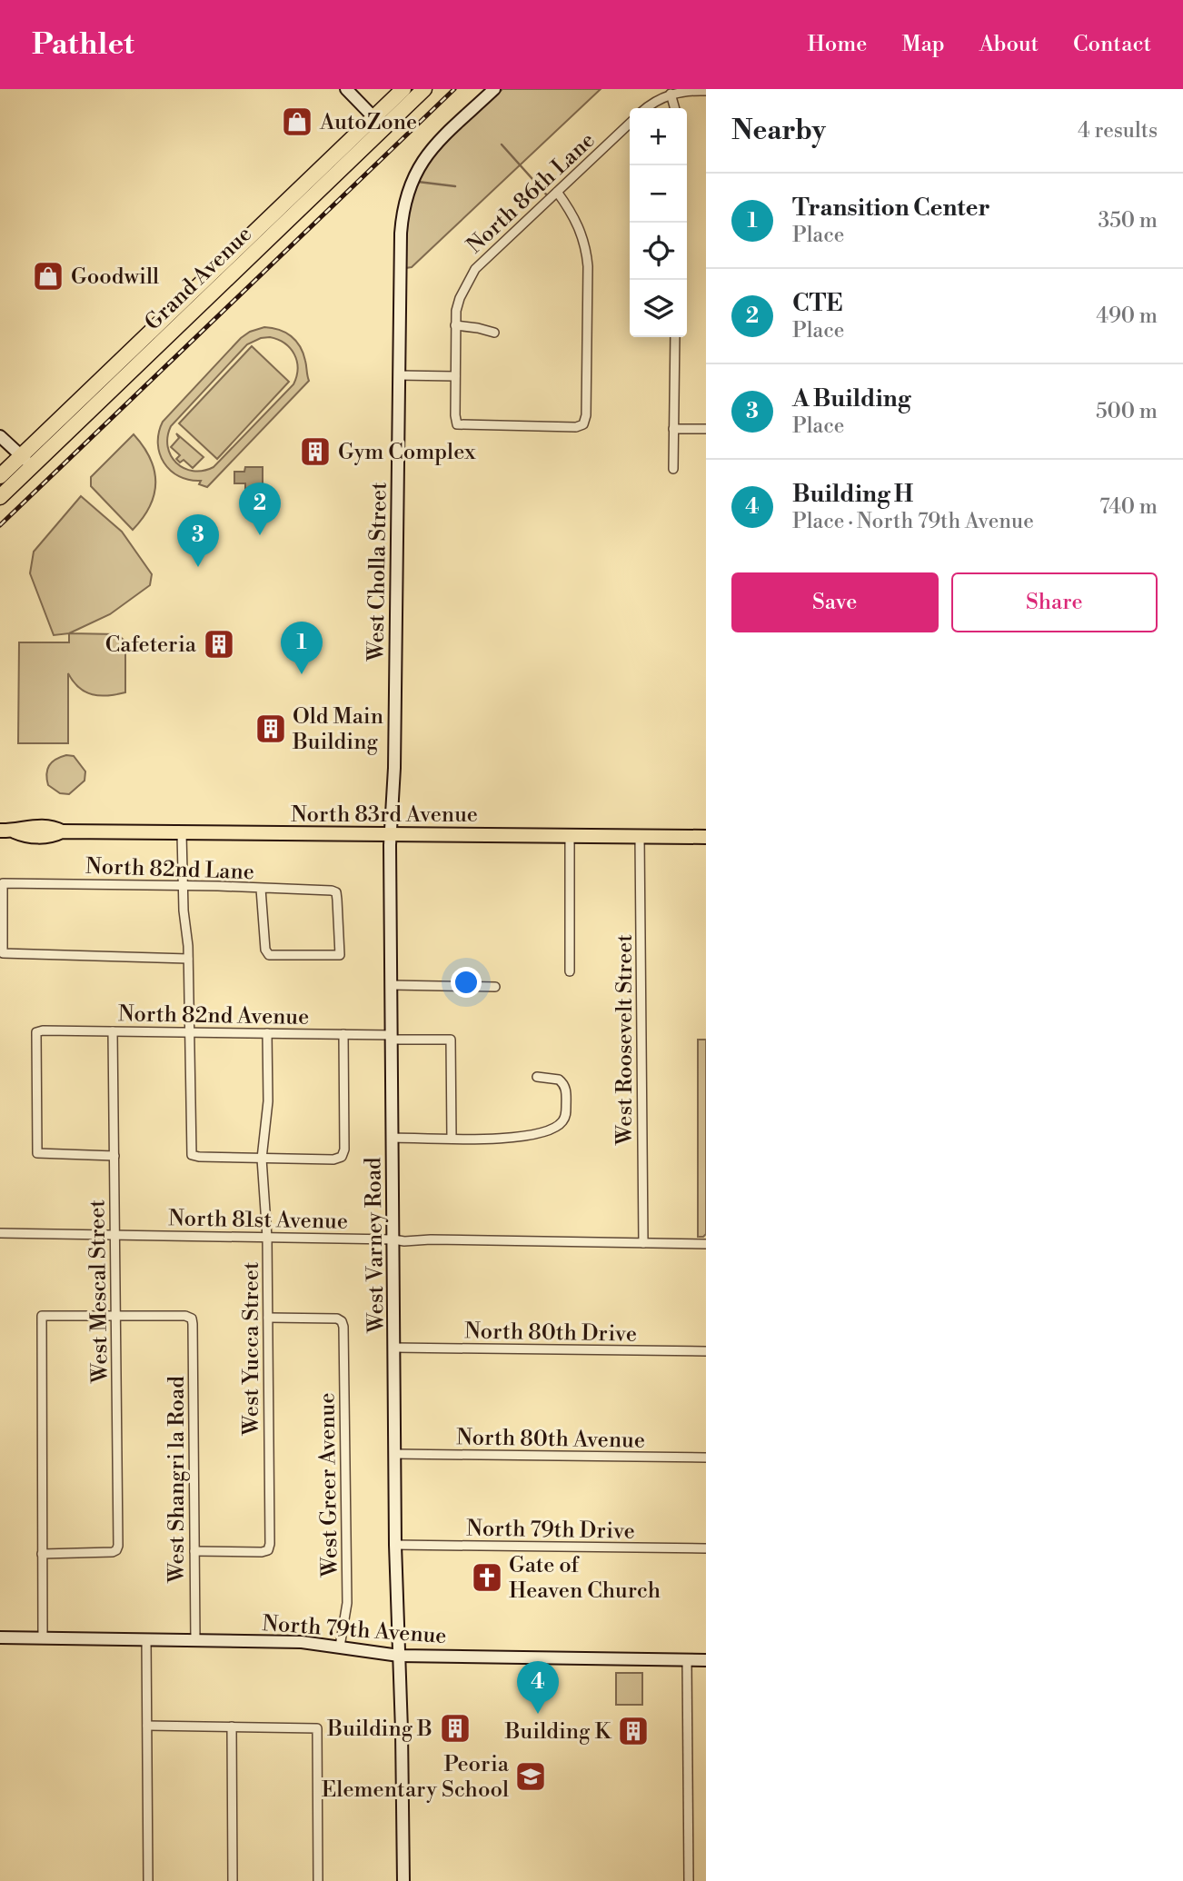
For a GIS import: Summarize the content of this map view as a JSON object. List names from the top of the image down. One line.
{"streets":{"highway":["Grand Avenue"],"main road":["North 83rd Avenue"],"street":["North 86th Lane","West Cholla Street","North 82nd Lane","North 82nd Avenue","West Roosevelt Street","North 81st Avenue","West Varney Road","West Mescal Street","North 80th Drive","West Yucca Street","North 80th Avenue","West Shangri la Road","West Greer Avenue","North 79th Drive","North 79th Avenue"]},"crossings":[["West Cholla Street","North 83rd Avenue"],["West Cholla Street","West Varney Road"],["North 83rd Avenue","West Roosevelt Street"],["North 83rd Avenue","West Varney Road"],["North 82nd Avenue","West Varney Road"],["North 82nd Avenue","West Mescal Street"],["North 82nd Avenue","West Yucca Street"],["West Roosevelt Street","North 81st Avenue"],["North 81st Avenue","West Varney Road"],["North 81st Avenue","West Mescal Street"],["North 81st Avenue","West Yucca Street"],["West Varney Road","North 80th Drive"],["West Varney Road","North 80th Avenue"],["West Varney Road","North 79th Drive"],["West Varney Road","North 79th Avenue"],["West Mescal Street","West Shangri la Road"],["West Yucca Street","West Shangri la Road"],["West Yucca Street","West Greer Avenue"],["West Shangri la Road","North 79th Avenue"],["West Greer Avenue","North 79th Avenue"]],"places":{"shop":["AutoZone","Goodwill"],"building":["Gym Complex","Cafeteria","Old Main Building","Building B","Building K"],"church":["Gate of Heaven Church"],"school or university":["Peoria Elementary School"]},"page":{"header":"Pathlet","nav":["Home","Map","About","Contact"],"heading":["Nearby","4 results"],"map_buttons":["+","−"],"list":[{"mark":"1","name":"Transition Center","note":"Place","value":"350 m"},{"mark":"2","name":"CTE","note":"Place","value":"490 m"},{"mark":"3","name":"A Building","note":"Place","value":"500 m"},{"mark":"4","name":"Building H","note":"Place · North 79th Avenue","value":"740 m"}],"pins":["2","3","1","4"],"buttons":["Save","Share"]}}
